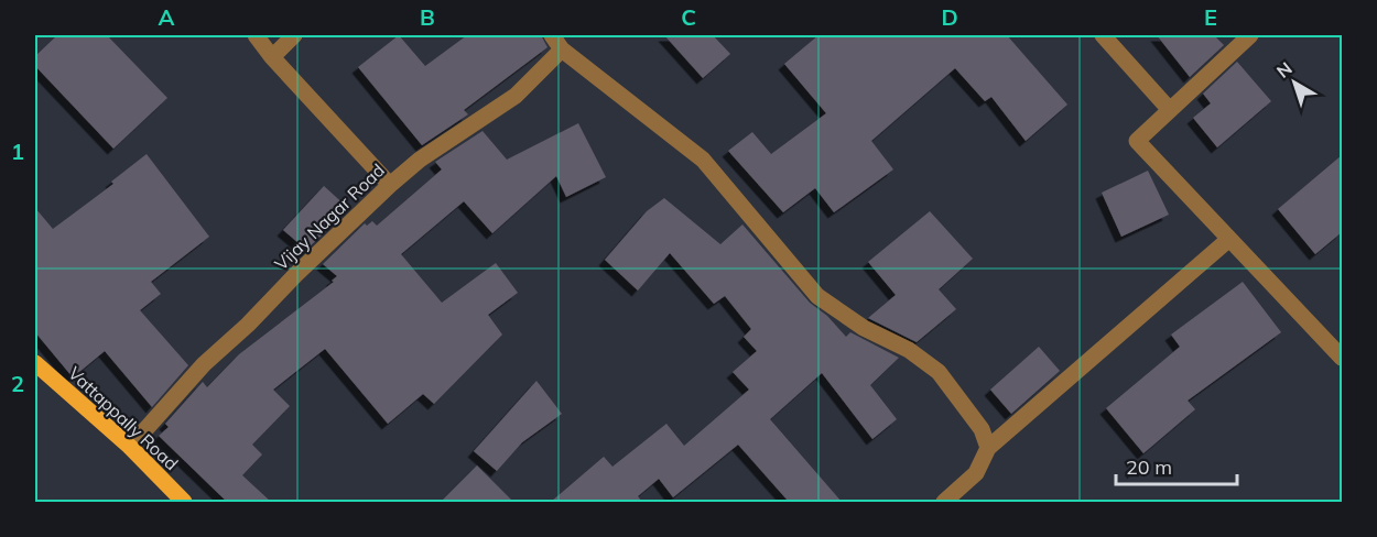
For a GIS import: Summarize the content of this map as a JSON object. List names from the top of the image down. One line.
{"streets":{"main road":["Vattappally Road"],"street":["Vijay Nagar Road"]},"crossings":[["Vijay Nagar Road","Vattappally Road"]],"scale_bar":"20 m","north":"top left","grid":{"columns":["A","B","C","D","E"],"rows":["1","2"]}}
